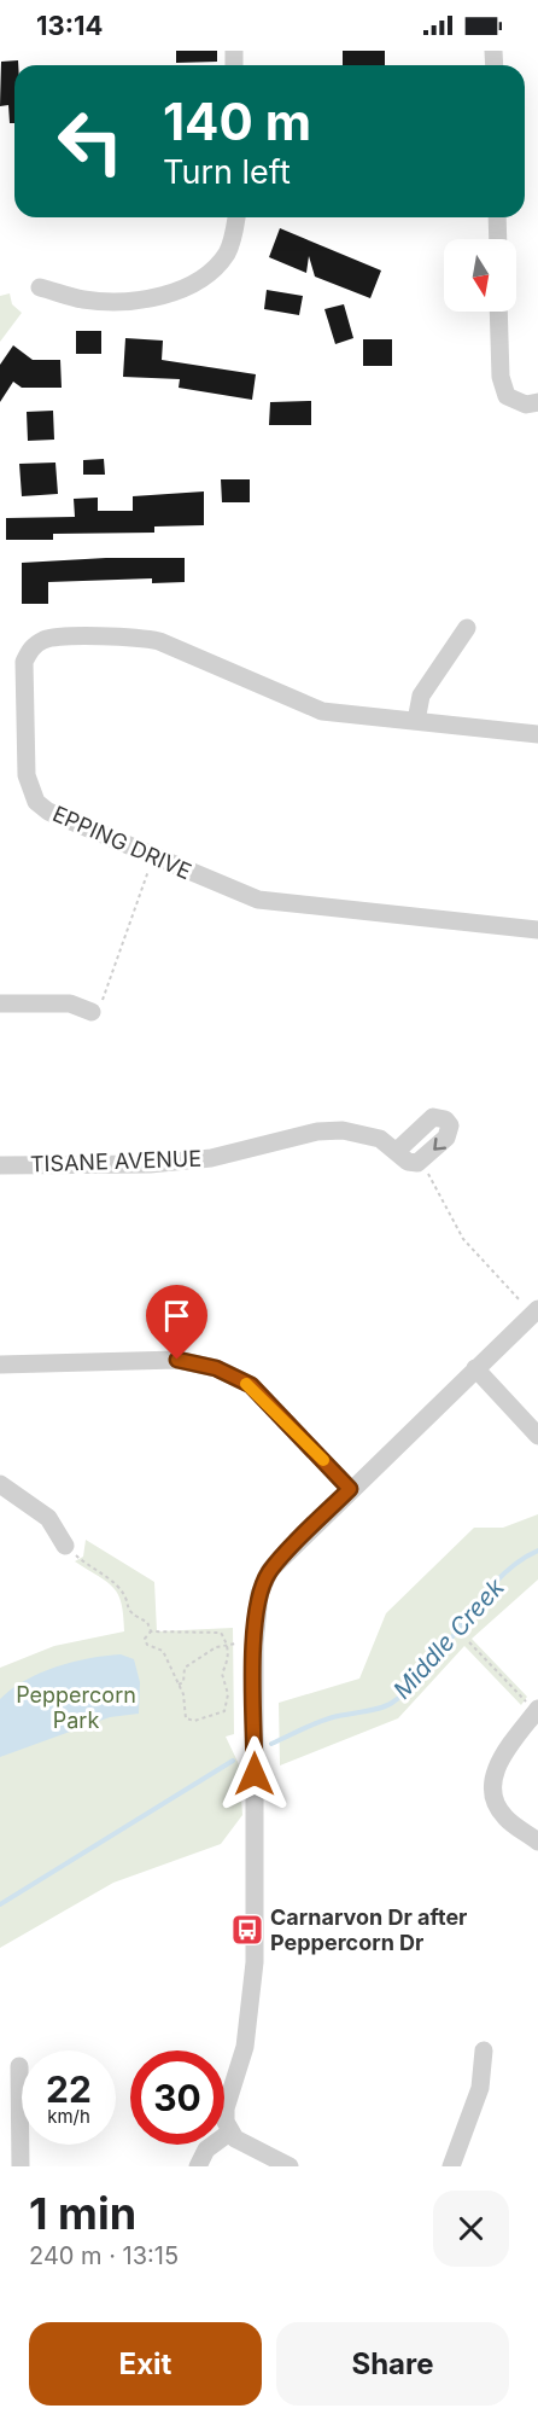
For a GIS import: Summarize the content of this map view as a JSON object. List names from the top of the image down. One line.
{"streets":{"street":["EPPING DRIVE","TISANE AVENUE"]},"water":["Middle Creek"],"parks":["Peppercorn Park"],"places":{"bus stop":["Carnarvon Dr after Peppercorn Dr"]},"north":"bottom","page":{"status":"13:14","turn":["140 m","Turn left"],"speed":"22 km/h","limit":"30","heading":["1 min","240 m · 13:15"],"buttons":["Exit","Share"]}}
